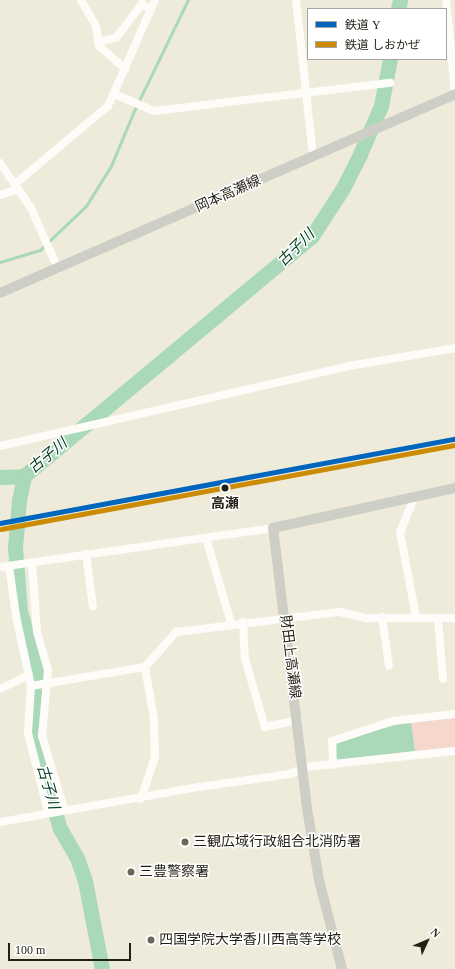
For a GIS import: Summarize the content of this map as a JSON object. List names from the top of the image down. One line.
{"streets":{"main road":["岡本高瀬線","財田上高瀬線"]},"water":["古子川"],"places":["高瀬","三観広域行政組合北消防署","三豊警察署","四国学院大学香川西高等学校"],"lines":["rail line Y","rail line しおかぜ"],"legend":["鉄道 Y","鉄道 しおかぜ"],"scale_bar":"100 m","north":"top right"}
